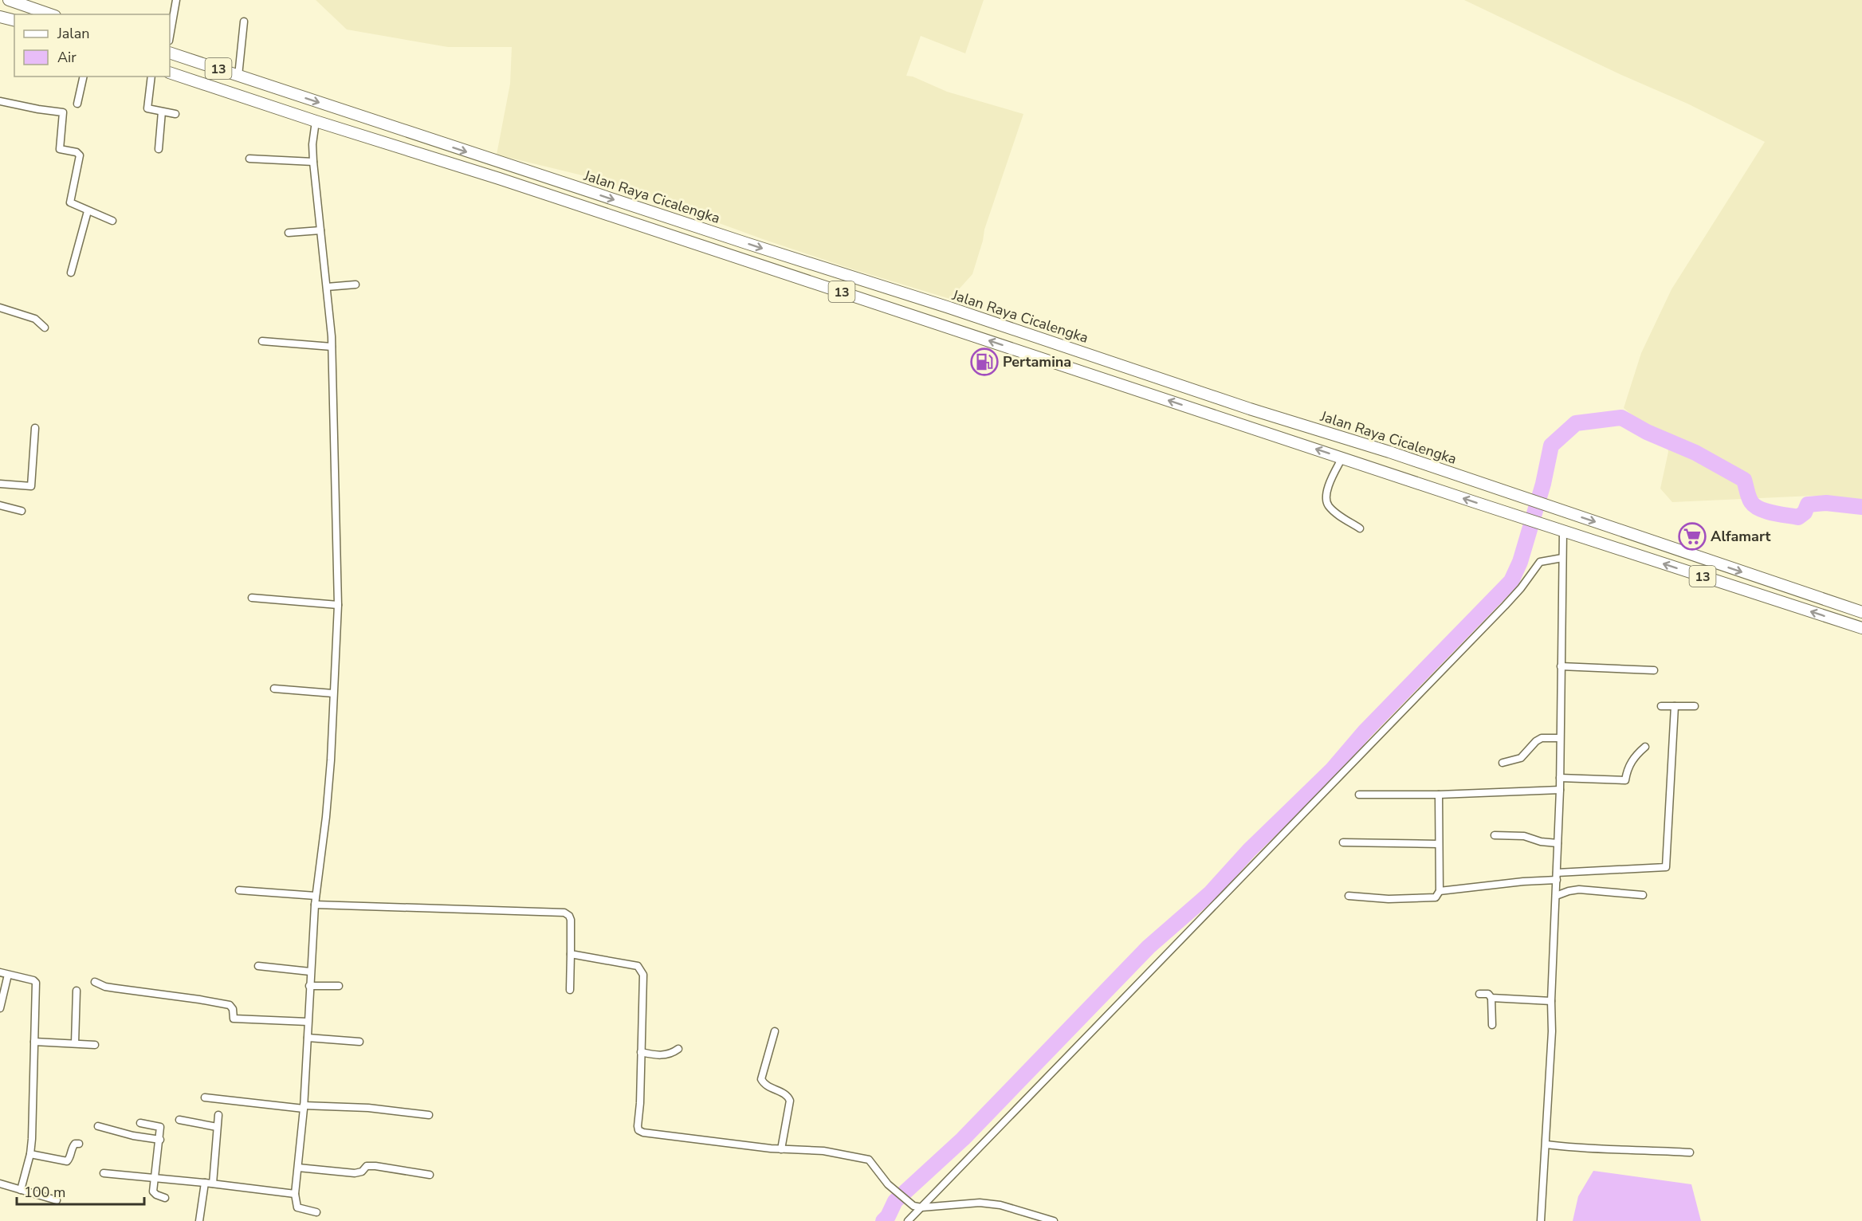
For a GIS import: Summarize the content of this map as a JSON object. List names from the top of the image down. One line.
{"streets":{"highway":["13","Jalan Raya Cicalengka"]},"places":{"fuel station":["Pertamina"],"supermarket":["Alfamart"]},"legend":["Jalan","Air"],"scale_bar":"100 m"}
